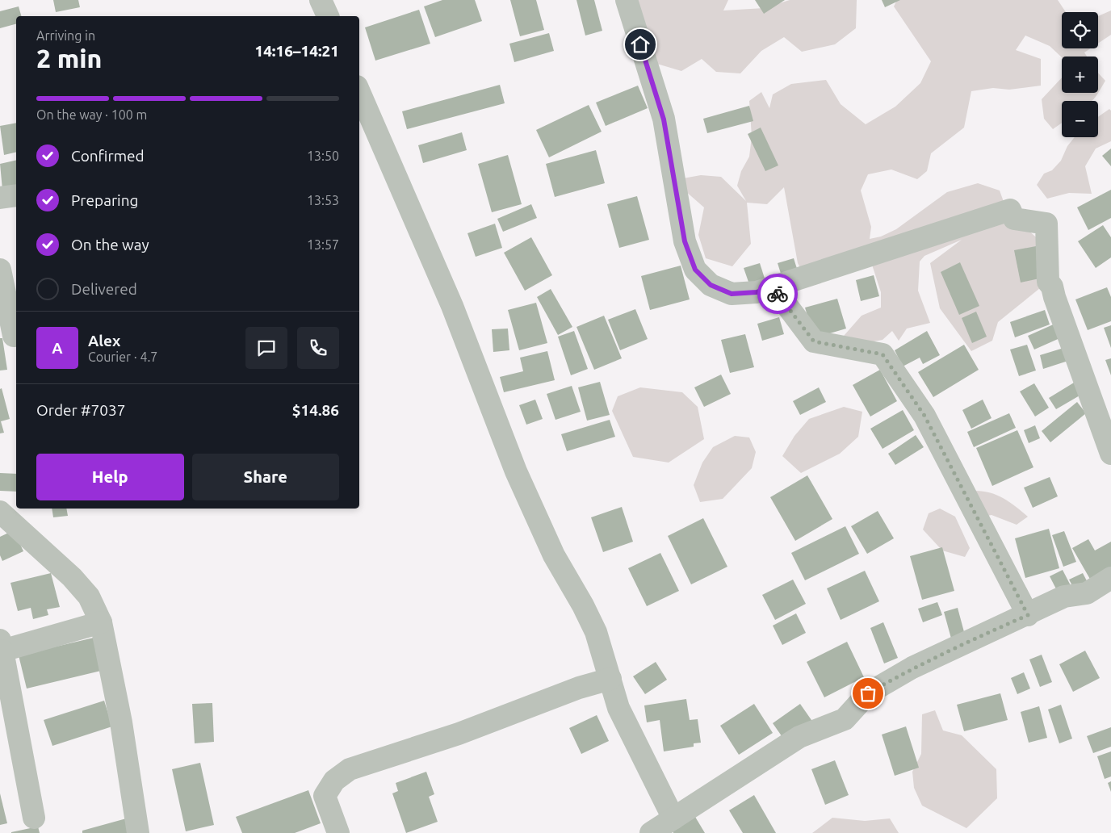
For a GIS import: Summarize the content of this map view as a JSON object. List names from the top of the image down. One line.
{"page":{"map_buttons":["+","−"],"heading":["2 min","Arriving in","14:16–14:21"],"panel":["Alex","Courier · 4.7","Order #7037","$14.86"],"bar":"On the way · 100 m","list":[["Confirmed","13:50"],["Preparing","13:53"],["On the way","13:57"],"Delivered"],"round":"A","buttons":["Help","Share"]}}
